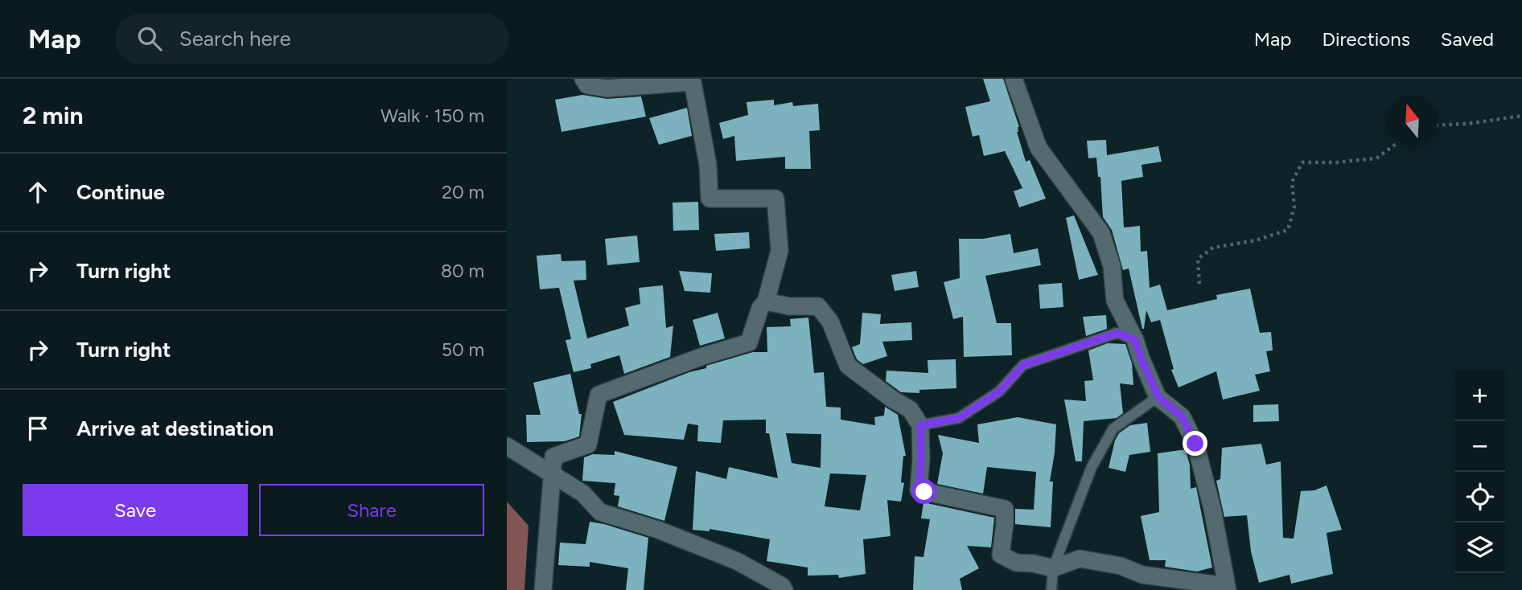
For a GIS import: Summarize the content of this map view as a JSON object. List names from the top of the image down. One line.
{"north":"top","page":{"header":"Map","search":"Search here","nav":["Map","Directions","Saved"],"heading":["2 min","Walk · 150 m"],"list":[["Continue","20 m"],["Turn right","80 m"],["Turn right","50 m"],"Arrive at destination"],"map_buttons":["+","−"],"buttons":["Save","Share"]}}
